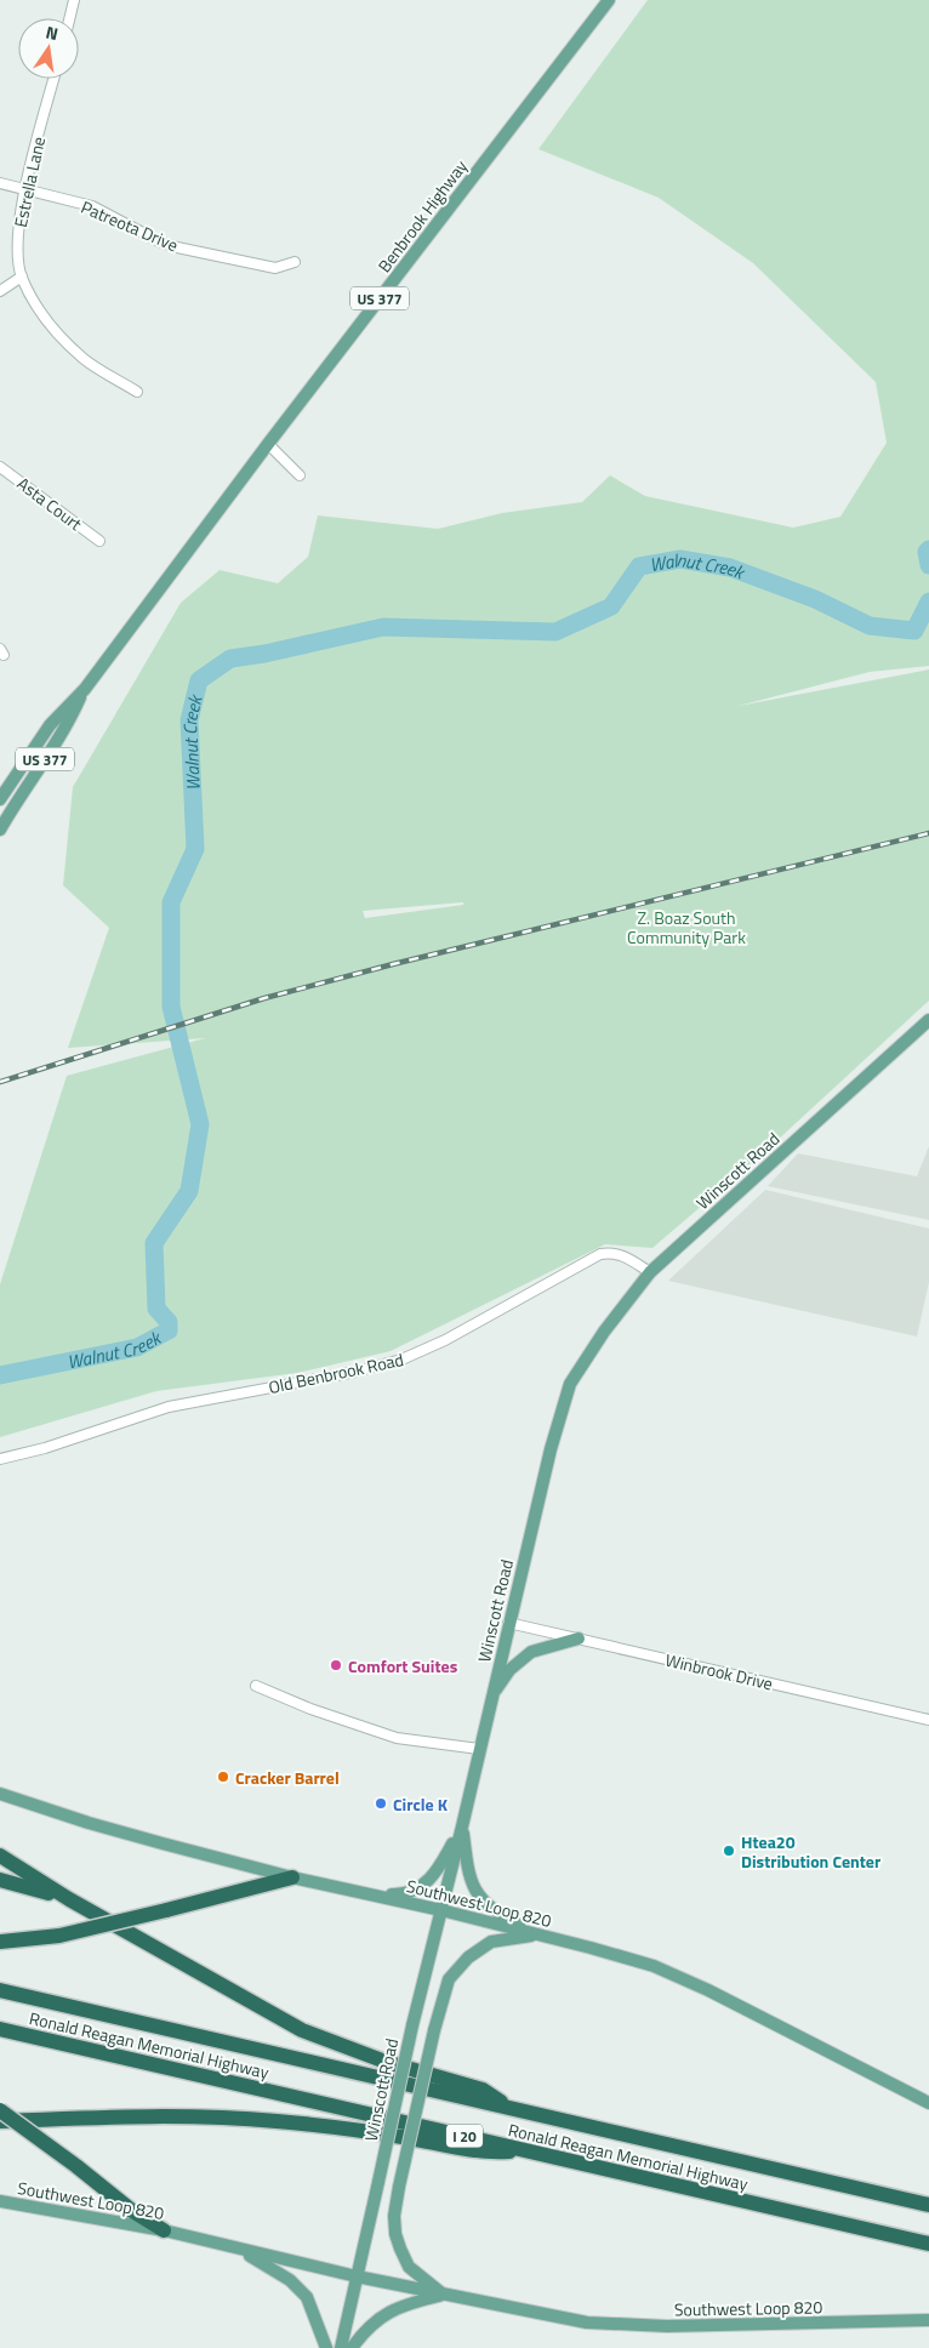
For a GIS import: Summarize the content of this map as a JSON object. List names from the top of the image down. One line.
{"streets":{"highway":["Ronald Reagan Memorial Highway","I 20"],"main road":["Benbrook Highway","US 377","Winscott Road","Southwest Loop 820"],"street":["Estrella Lane","Patreota Drive","Asta Court","Old Benbrook Road","Winbrook Drive"]},"crossings":[["Estrella Lane","Patreota Drive"],["Benbrook Highway","US 377"],["Winscott Road","Old Benbrook Road"],["Winscott Road","Winbrook Drive"],["Winscott Road","Southwest Loop 820"]],"water":["Walnut Creek"],"parks":["Z. Boaz South Community Park"],"places":["Comfort Suites","Cracker Barrel","Circle K","Htea20 Distribution Center"],"north":"top"}
